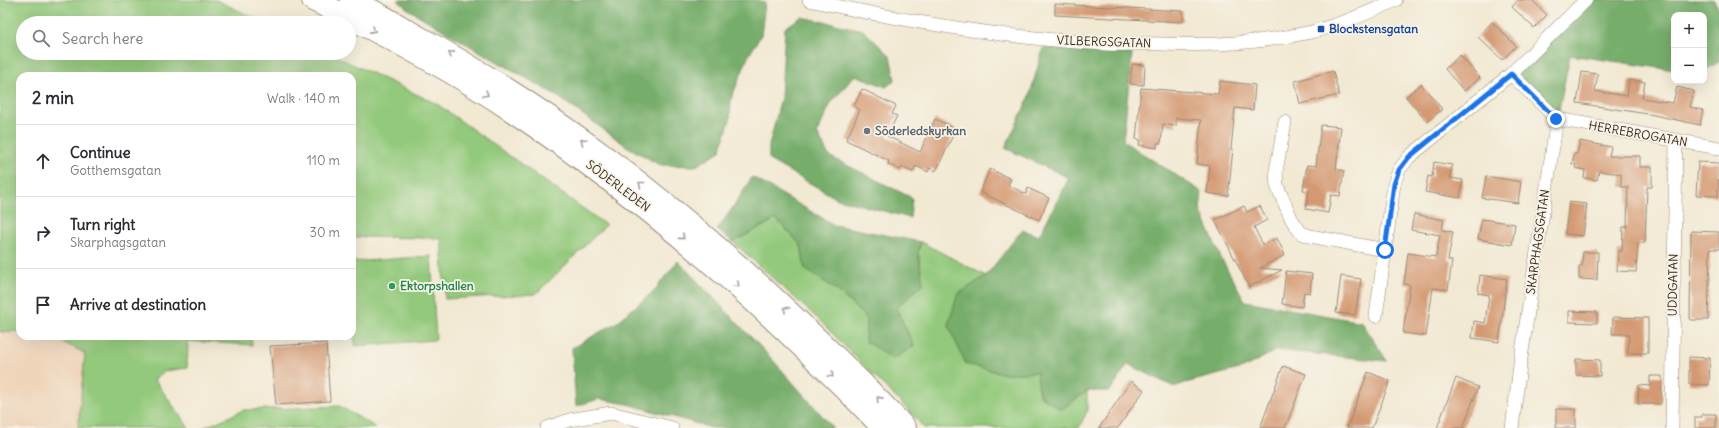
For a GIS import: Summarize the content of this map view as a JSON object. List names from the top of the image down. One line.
{"streets":{"highway":["SÖDERLEDEN"],"street":["VILBERGSGATAN","HERREBROGATAN","SKARPHAGSGATAN","UDDGATAN"]},"crossings":[["HERREBROGATAN","SKARPHAGSGATAN"],["HERREBROGATAN","UDDGATAN"]],"places":{"transit":["Blockstensgatan"],"other":["Söderledskyrkan","Ektorpshallen"]},"page":{"map_buttons":["+","−"],"search":"Search here","heading":["2 min","Walk · 140 m"],"list":[["Continue","Gotthemsgatan","110 m"],["Turn right","Skarphagsgatan","30 m"],"Arrive at destination"]}}
